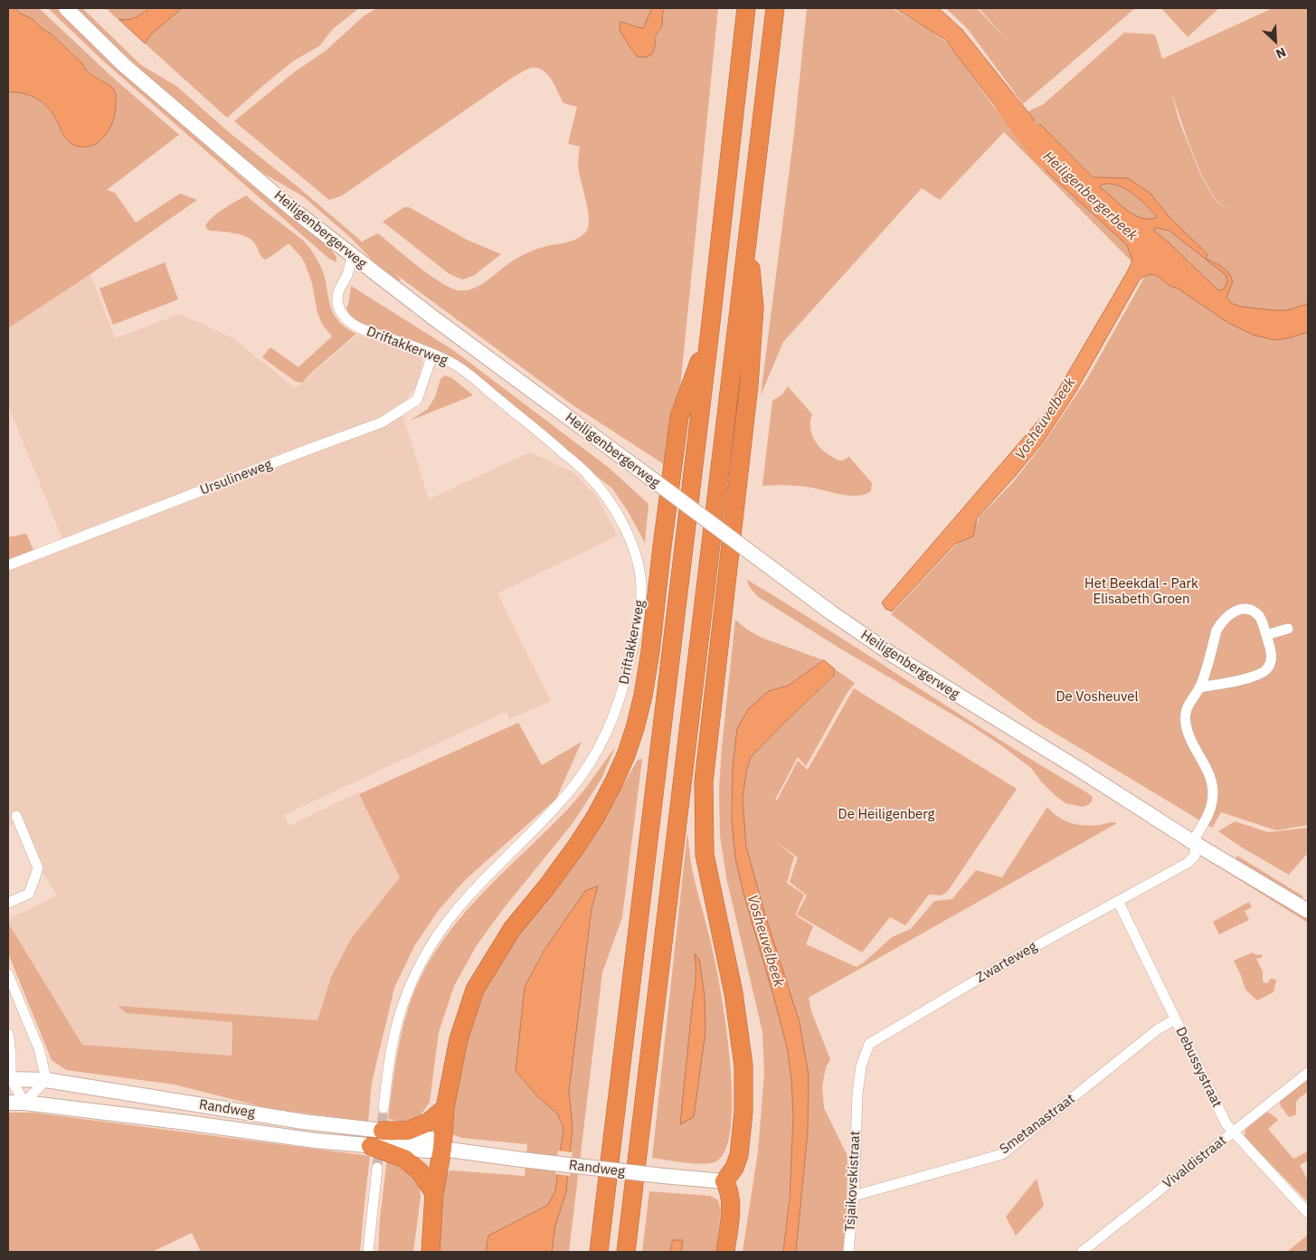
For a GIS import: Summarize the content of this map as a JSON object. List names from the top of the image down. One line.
{"streets":{"main road":["Heiligenbergerweg","Randweg"],"street":["Driftakkerweg","Ursulineweg","Zwarteweg","Debussystraat","Smetanastraat","Vivaldistraat","Tsjaikovskistraat"]},"crossings":[["Heiligenbergerweg","Driftakkerweg"],["Heiligenbergerweg","Zwarteweg"],["Driftakkerweg","Ursulineweg"],["Zwarteweg","Debussystraat"],["Zwarteweg","Tsjaikovskistraat"],["Debussystraat","Smetanastraat"],["Debussystraat","Vivaldistraat"],["Smetanastraat","Tsjaikovskistraat"]],"water":["Heiligenbergerbeek","Vosheuvelbeek"],"parks":["Het Beekdal - Park Elisabeth Groen","De Vosheuvel","De Heiligenberg"],"north":"bottom right"}
